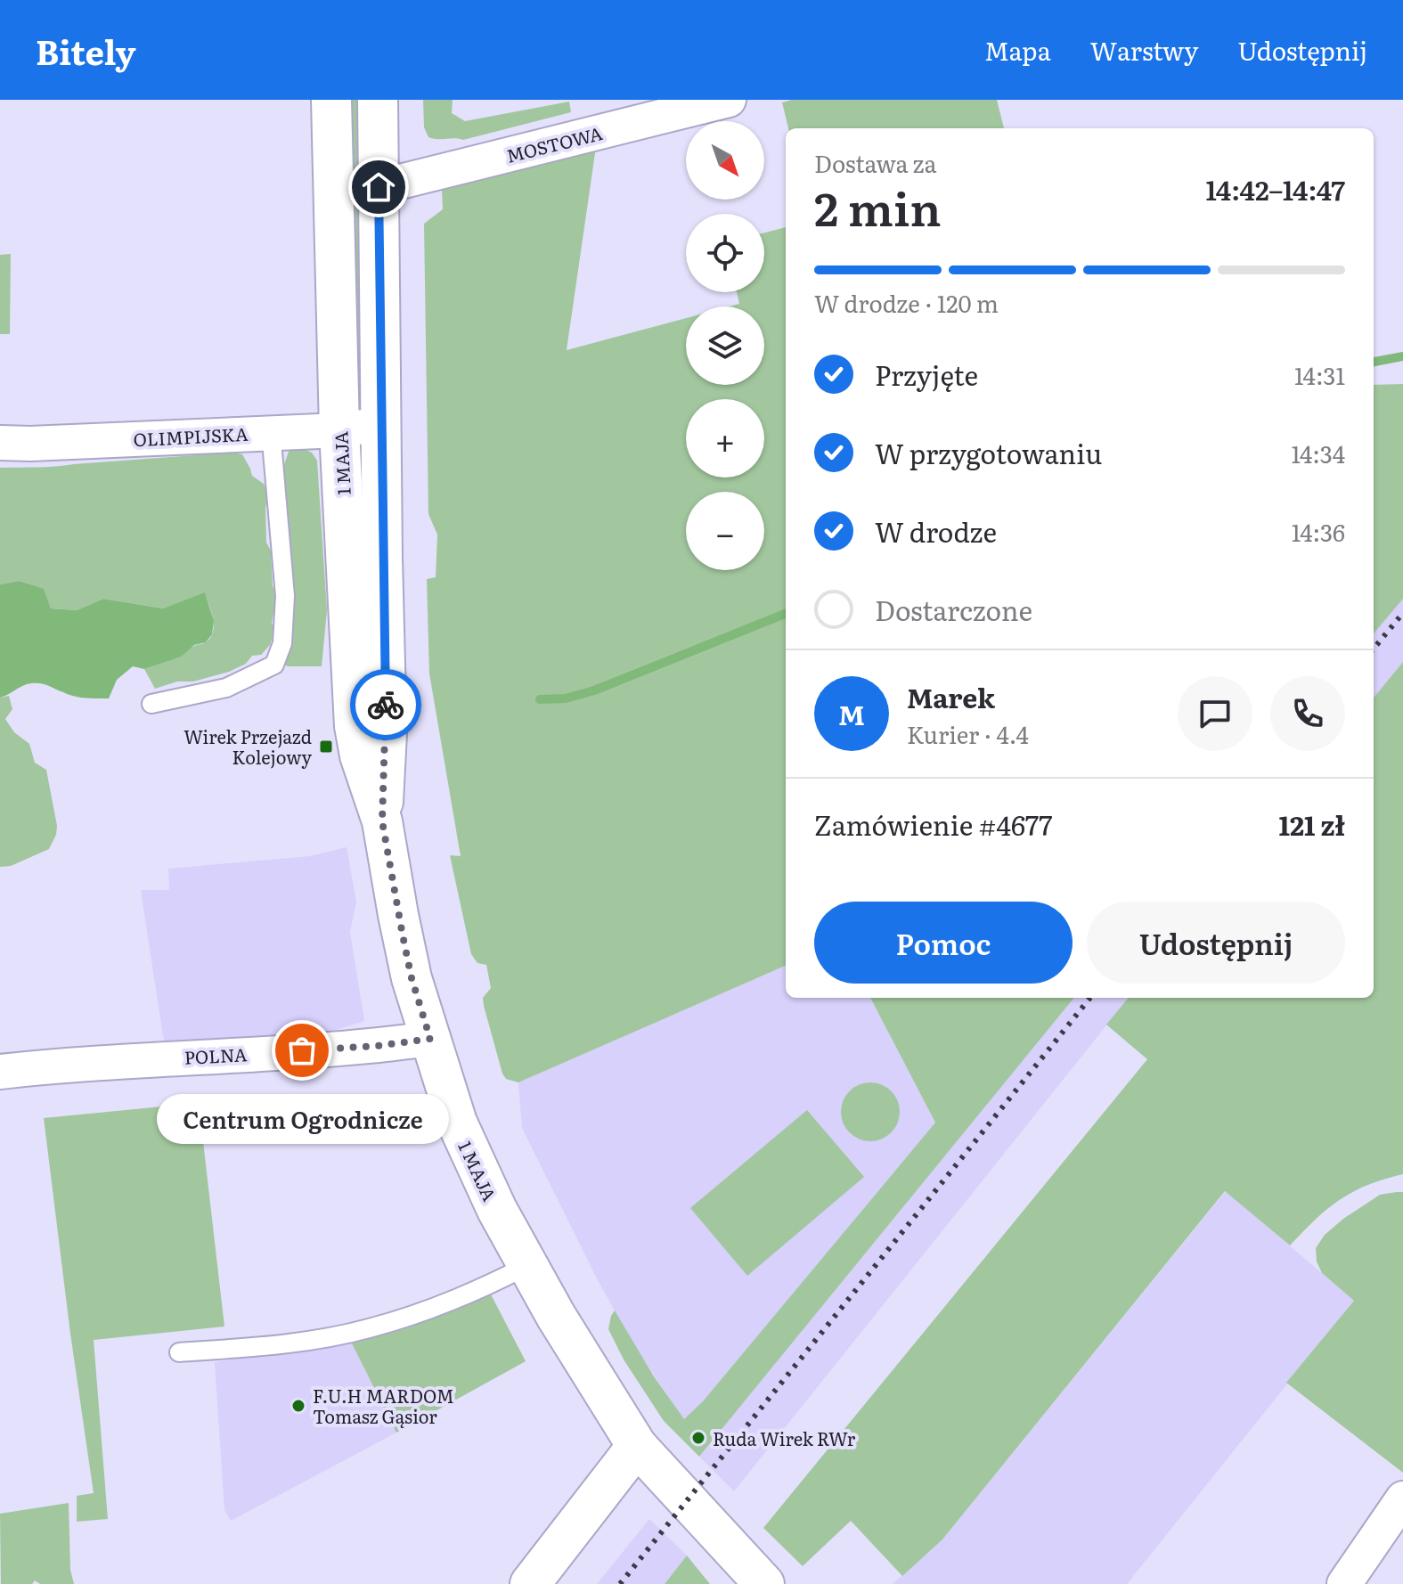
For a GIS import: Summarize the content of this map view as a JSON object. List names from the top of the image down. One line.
{"streets":{"main road":["1 MAJA"],"street":["MOSTOWA","OLIMPIJSKA","POLNA"]},"crossings":[["MOSTOWA","1 MAJA"],["OLIMPIJSKA","1 MAJA"],["1 MAJA","POLNA"]],"places":{"transit":["Wirek Przejazd Kolejowy"],"other":["Centrum Ogrodnicze","F.U.H MARDOM Tomasz Gąsior","Ruda Wirek RWr"]},"north":"bottom right","page":{"header":"Bitely","nav":["Mapa","Warstwy","Udostępnij"],"map_buttons":["+","−"],"heading":["2 min","Dostawa za","14:42–14:47"],"panel":["Marek","Kurier · 4.4","Zamówienie #4677","121 zł"],"bar":"W drodze · 120 m","list":[["Przyjęte","14:31"],["W przygotowaniu","14:34"],["W drodze","14:36"],"Dostarczone"],"round":"M","buttons":["Pomoc","Udostępnij"],"bubble":"Centrum Ogrodnicze"}}
